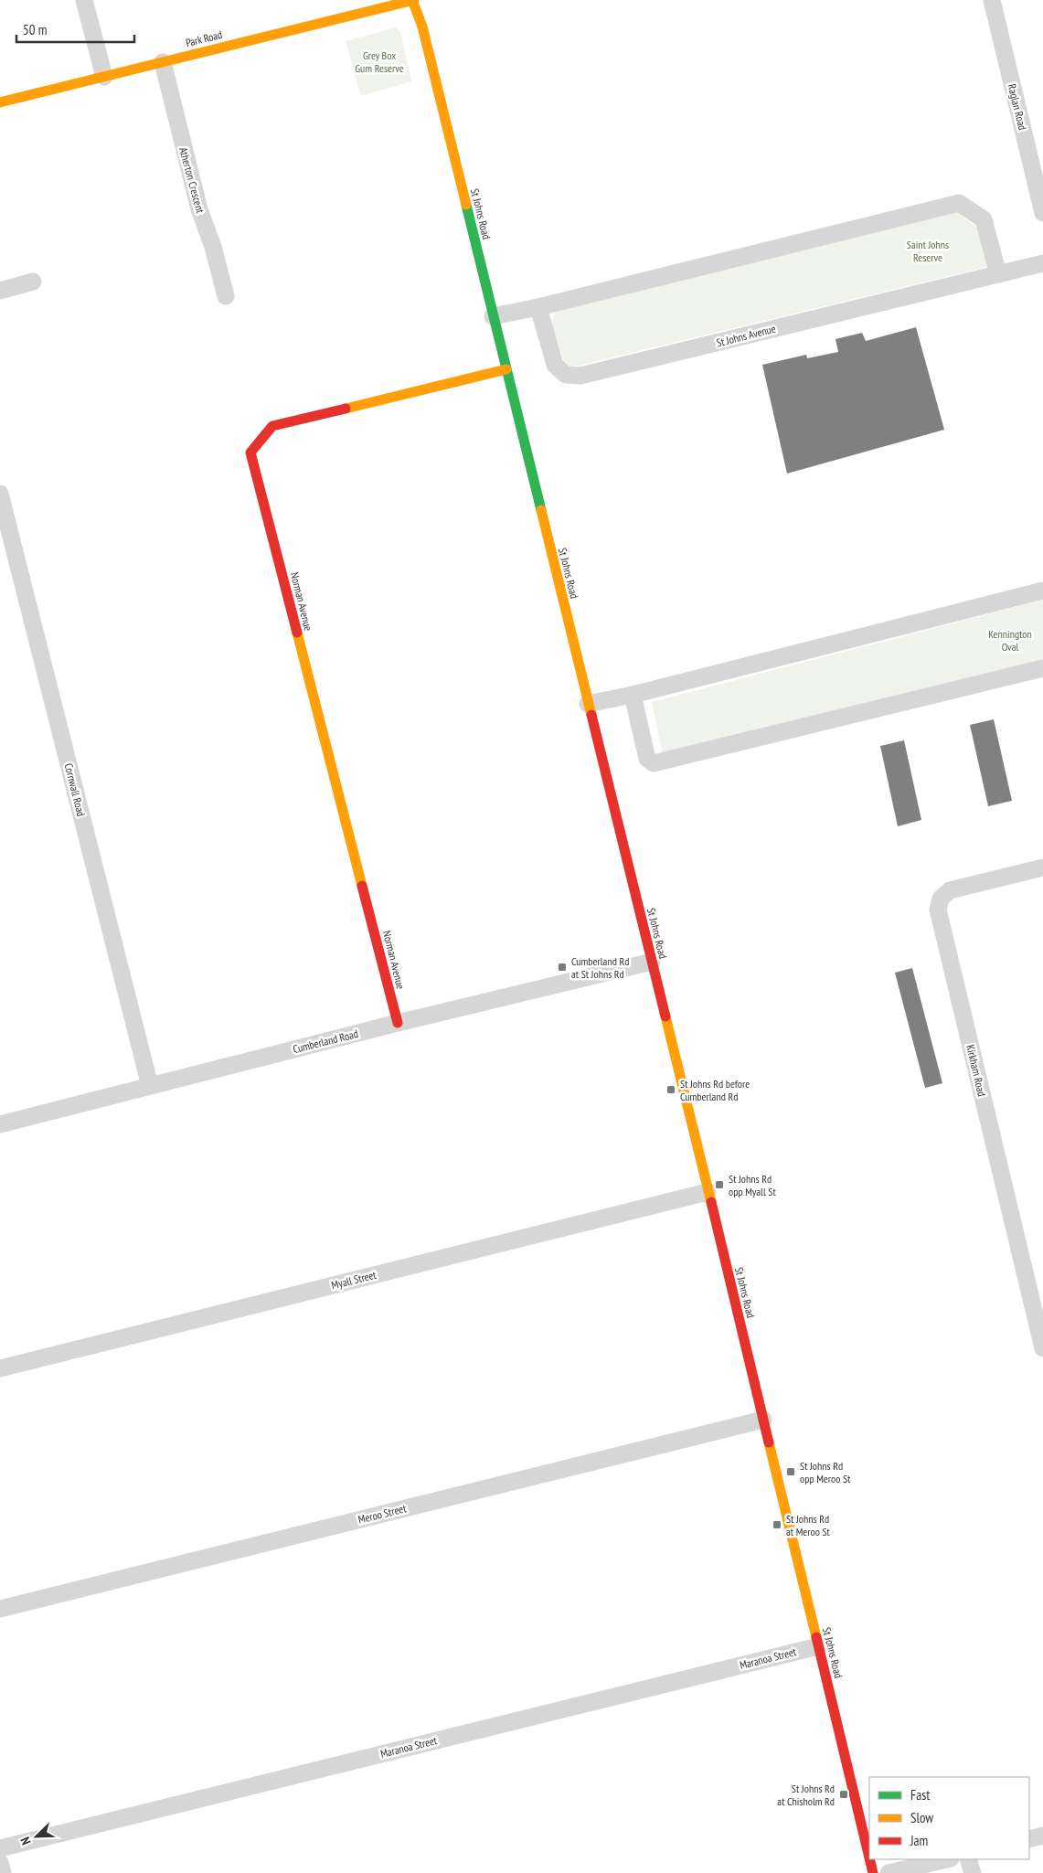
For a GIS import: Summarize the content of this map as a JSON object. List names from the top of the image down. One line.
{"streets":{"street":["Park Road","Raglan Road","Atherton Crescent","St Johns Road","St Johns Avenue","Norman Avenue","Cornwall Road","Cumberland Road","Kirkham Road","Myall Street","Meroo Street","Maranoa Street"]},"crossings":[["Park Road","Atherton Crescent"],["Park Road","St Johns Road"],["St Johns Road","Norman Avenue"],["St Johns Road","Cumberland Road"],["St Johns Road","Myall Street"],["St Johns Road","Meroo Street"],["St Johns Road","Maranoa Street"],["Norman Avenue","Cumberland Road"],["Cornwall Road","Cumberland Road"]],"parks":["Grey Box Gum Reserve","Saint Johns Reserve","Kennington Oval"],"places":{"transit":["Cumberland Rd at St Johns Rd","St Johns Rd before Cumberland Rd","St Johns Rd opp Myall St","St Johns Rd opp Meroo St","St Johns Rd at Meroo St","St Johns Rd at Chisholm Rd"]},"legend":["Fast","Slow","Jam"],"scale_bar":"50 m","north":"bottom left"}
